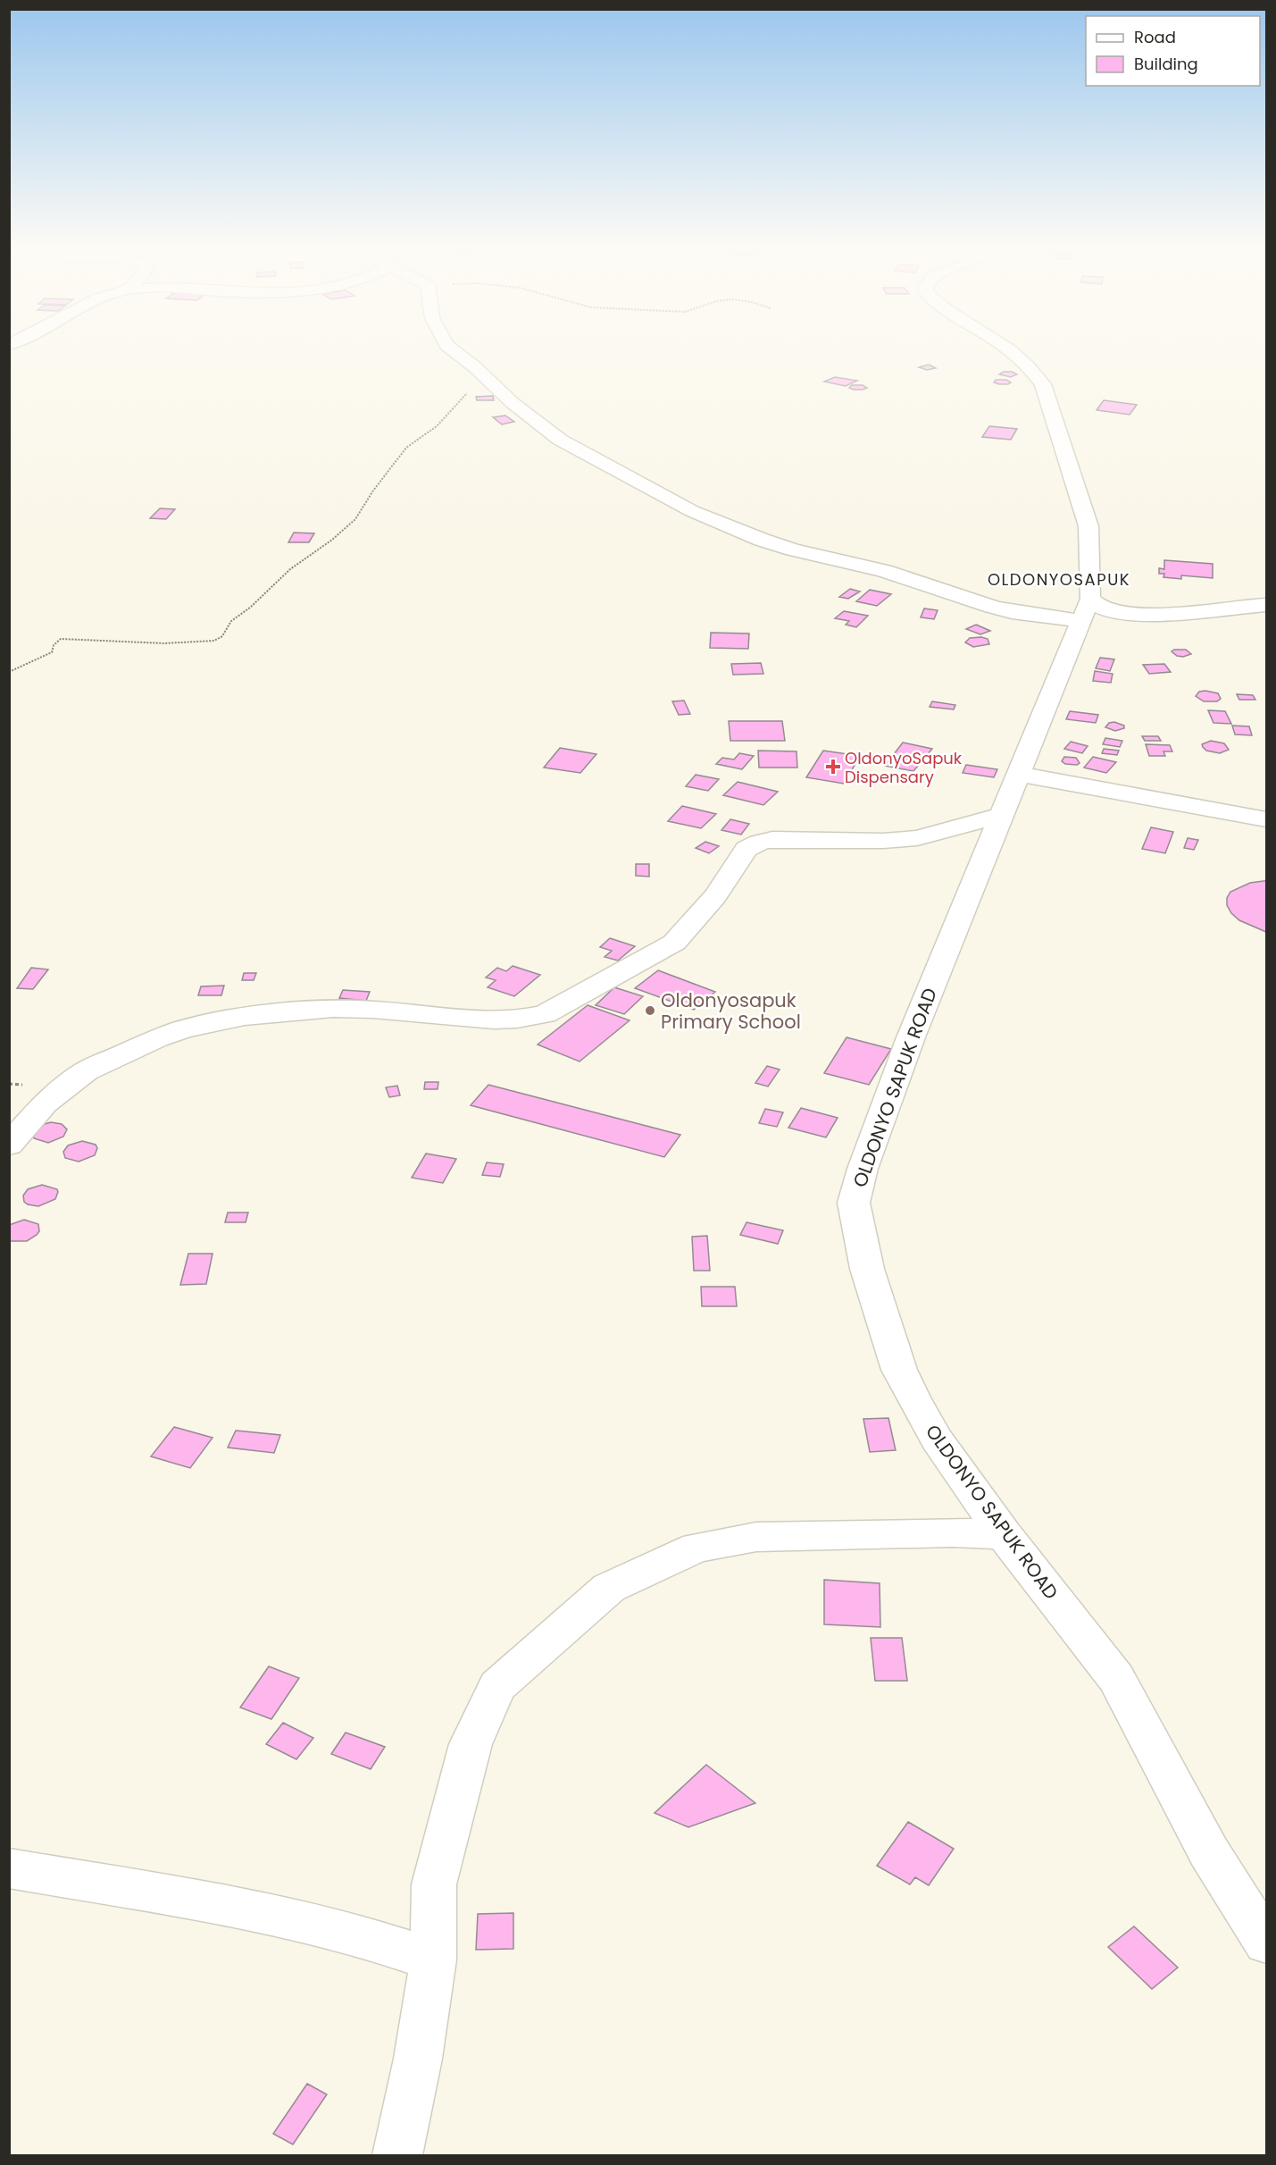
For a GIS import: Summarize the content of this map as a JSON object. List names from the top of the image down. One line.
{"streets":{"street":["OLDONYO SAPUK ROAD"]},"districts":["OLDONYOSAPUK"],"places":{"health":["OldonyoSapuk Dispensary"],"other":["Oldonyosapuk Primary School"]},"legend":["Road","Building"]}
